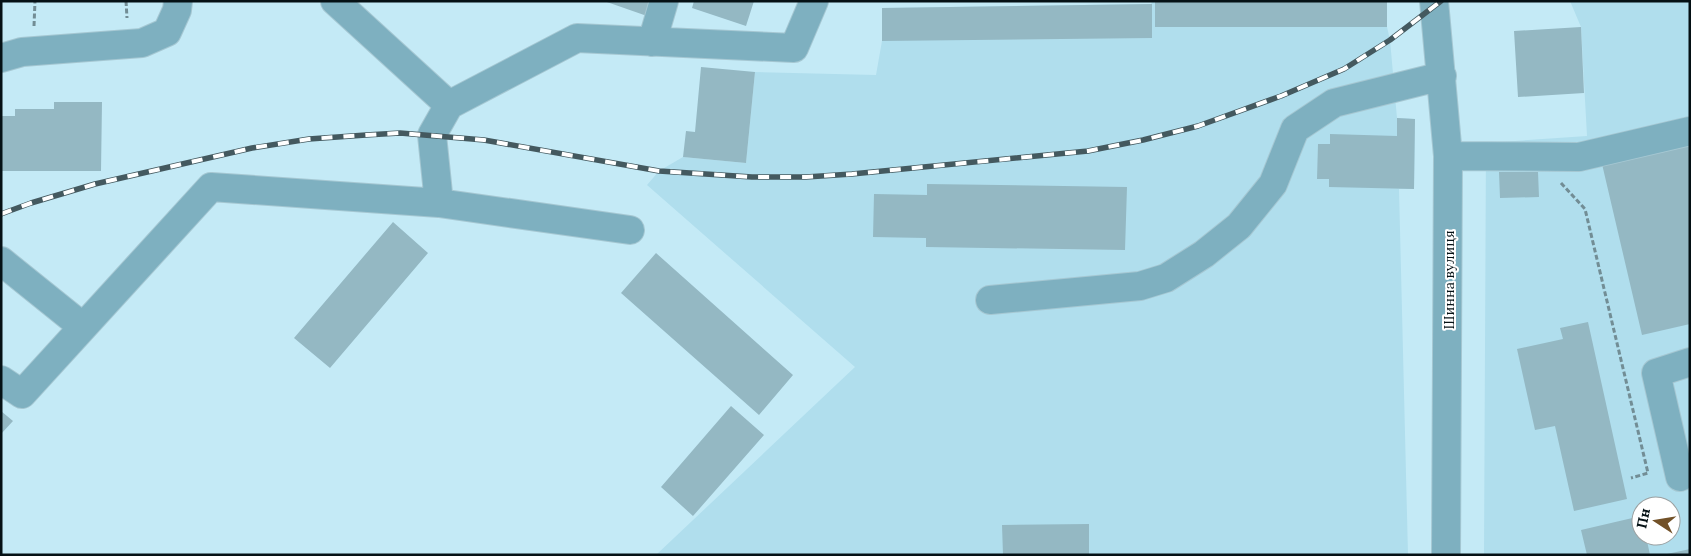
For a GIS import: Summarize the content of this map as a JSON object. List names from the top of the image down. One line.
{"streets":{"street":["Шинна вулиця"]},"north":"left"}
